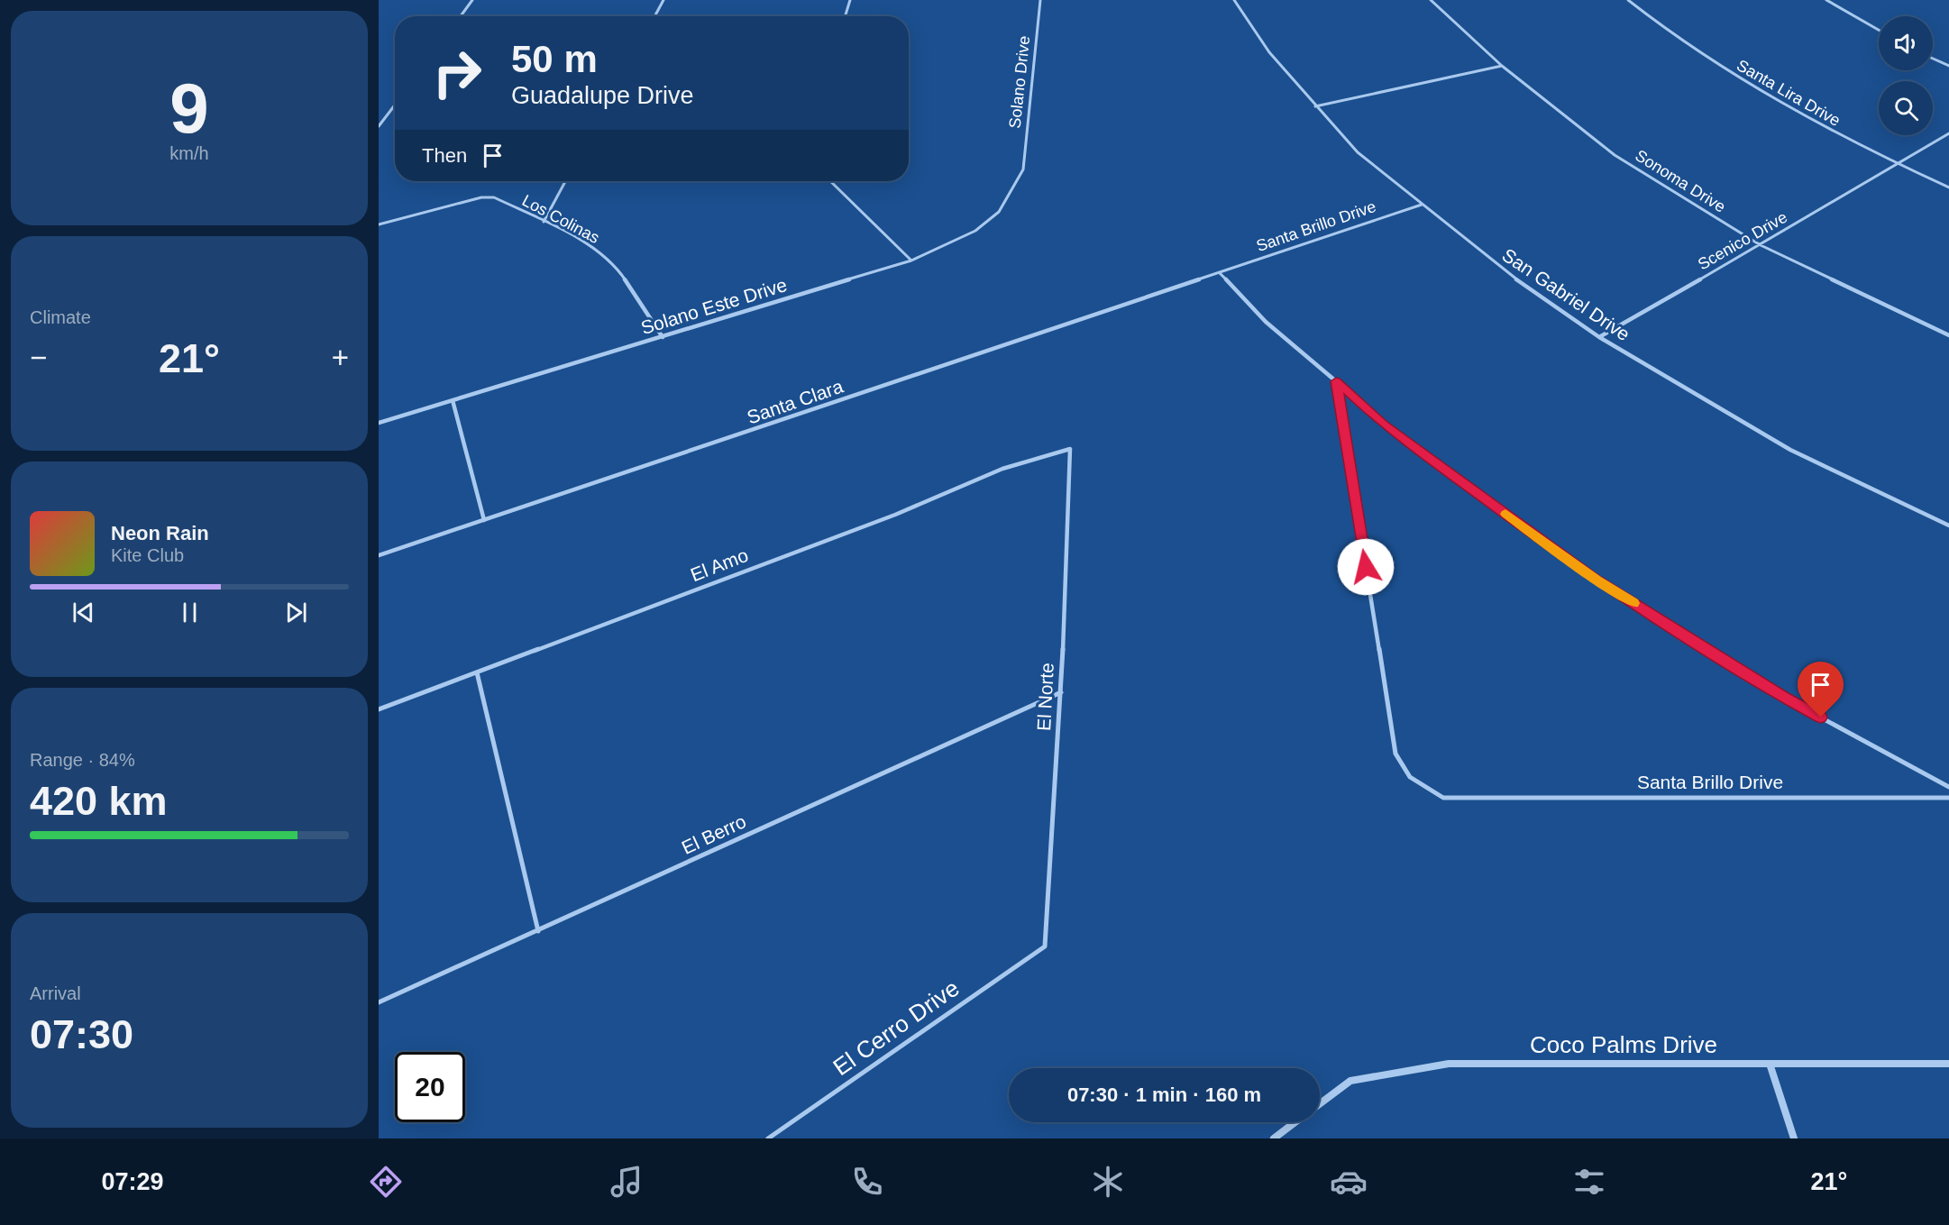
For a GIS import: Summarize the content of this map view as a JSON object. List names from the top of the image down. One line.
{"streets":{"street":["Coco Palms Drive"],"lane":["Solano Drive","Santa Lira Drive","Sonoma Drive","Los Colinas","Santa Brillo Drive","Scenico Drive","San Gabriel Drive","Solano Este Drive","Santa Clara","El Amo","El Norte","El Berro","El Cerro Drive"]},"crossings":[["Solano Drive","Solano Este Drive"],["Santa Lira Drive","Scenico Drive"],["Sonoma Drive","Scenico Drive"],["Los Colinas","Solano Este Drive"],["Santa Brillo Drive","San Gabriel Drive"],["Santa Brillo Drive","Santa Clara"],["Scenico Drive","San Gabriel Drive"],["El Amo","El Norte"],["El Norte","El Berro"],["El Norte","El Cerro Drive"]],"page":{"tile":[["9","km/h"],"Climate",["Range · 84%","420 km"],["Arrival","07:30"]],"turn":["50 m","Guadalupe Drive"],"then":"Then","heat":["−","21°","+"],"song":["Neon Rain","Kite Club"],"limit":"20","trip":"07:30 · 1 min · 160 m","tabs":["07:29","21°"]}}
